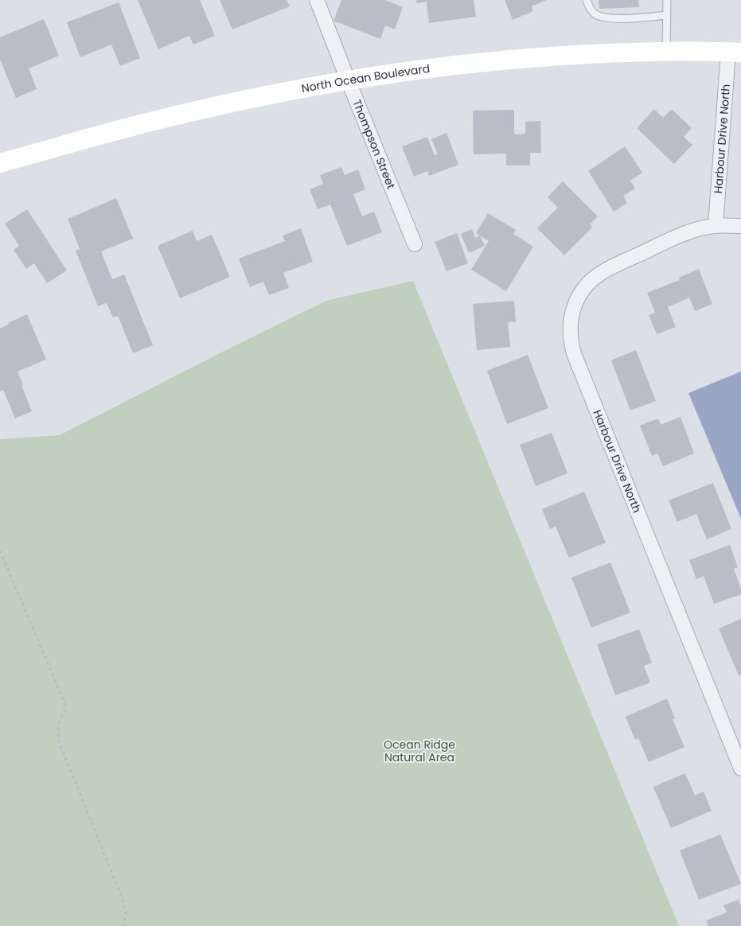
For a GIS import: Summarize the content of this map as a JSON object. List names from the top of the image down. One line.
{"streets":{"main road":["North Ocean Boulevard"],"street":["Harbour Drive North","Thompson Street"]},"crossings":[["North Ocean Boulevard","Harbour Drive North"],["North Ocean Boulevard","Thompson Street"]],"parks":["Ocean Ridge Natural Area"]}
